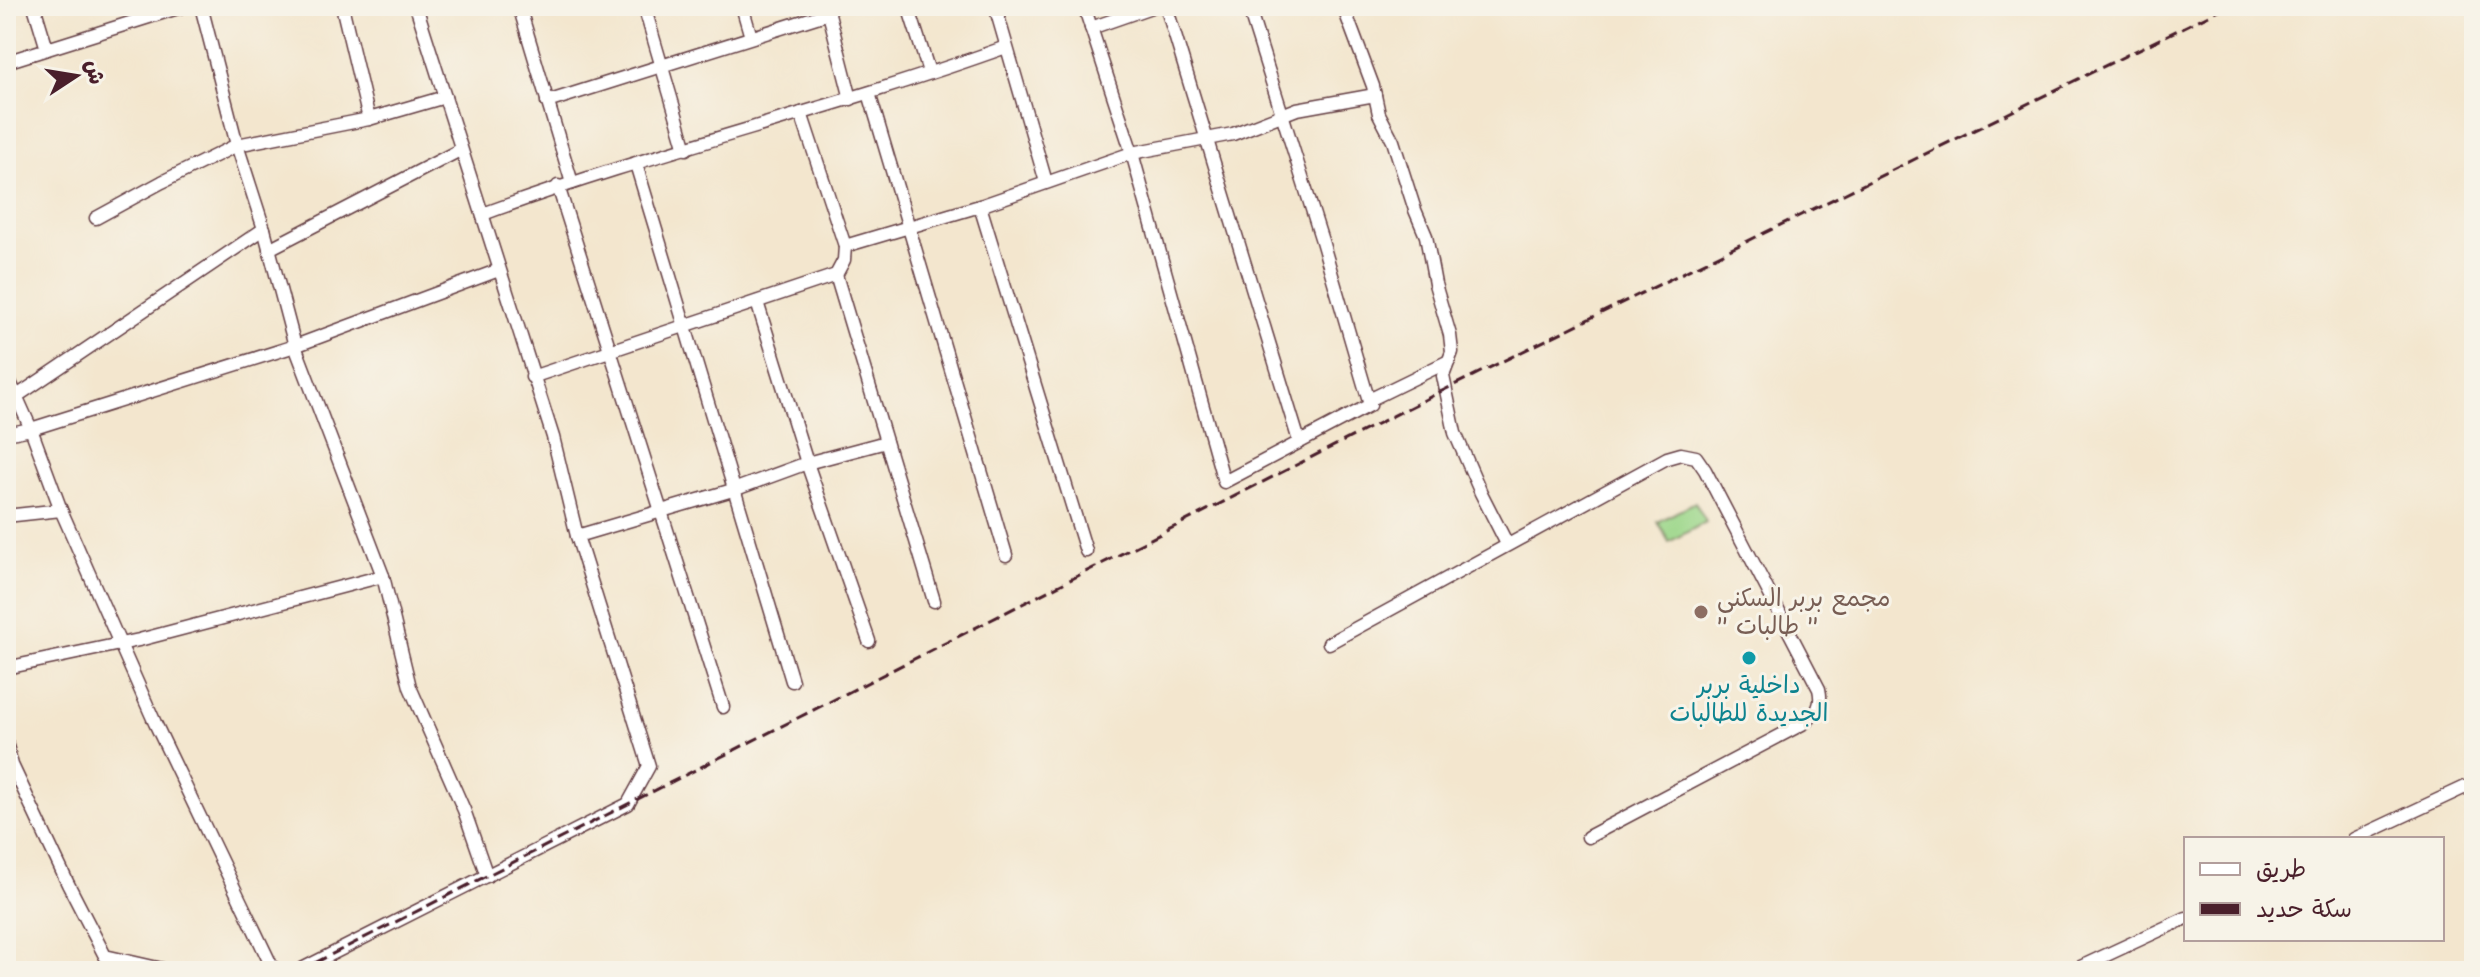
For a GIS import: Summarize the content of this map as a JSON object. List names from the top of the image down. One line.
{"places":["مجمع بربر السكني \" طالبات \"","داخلية بربر الجديدة للطالبات"],"legend":["طريق","سكة حديد"],"north":"right"}
